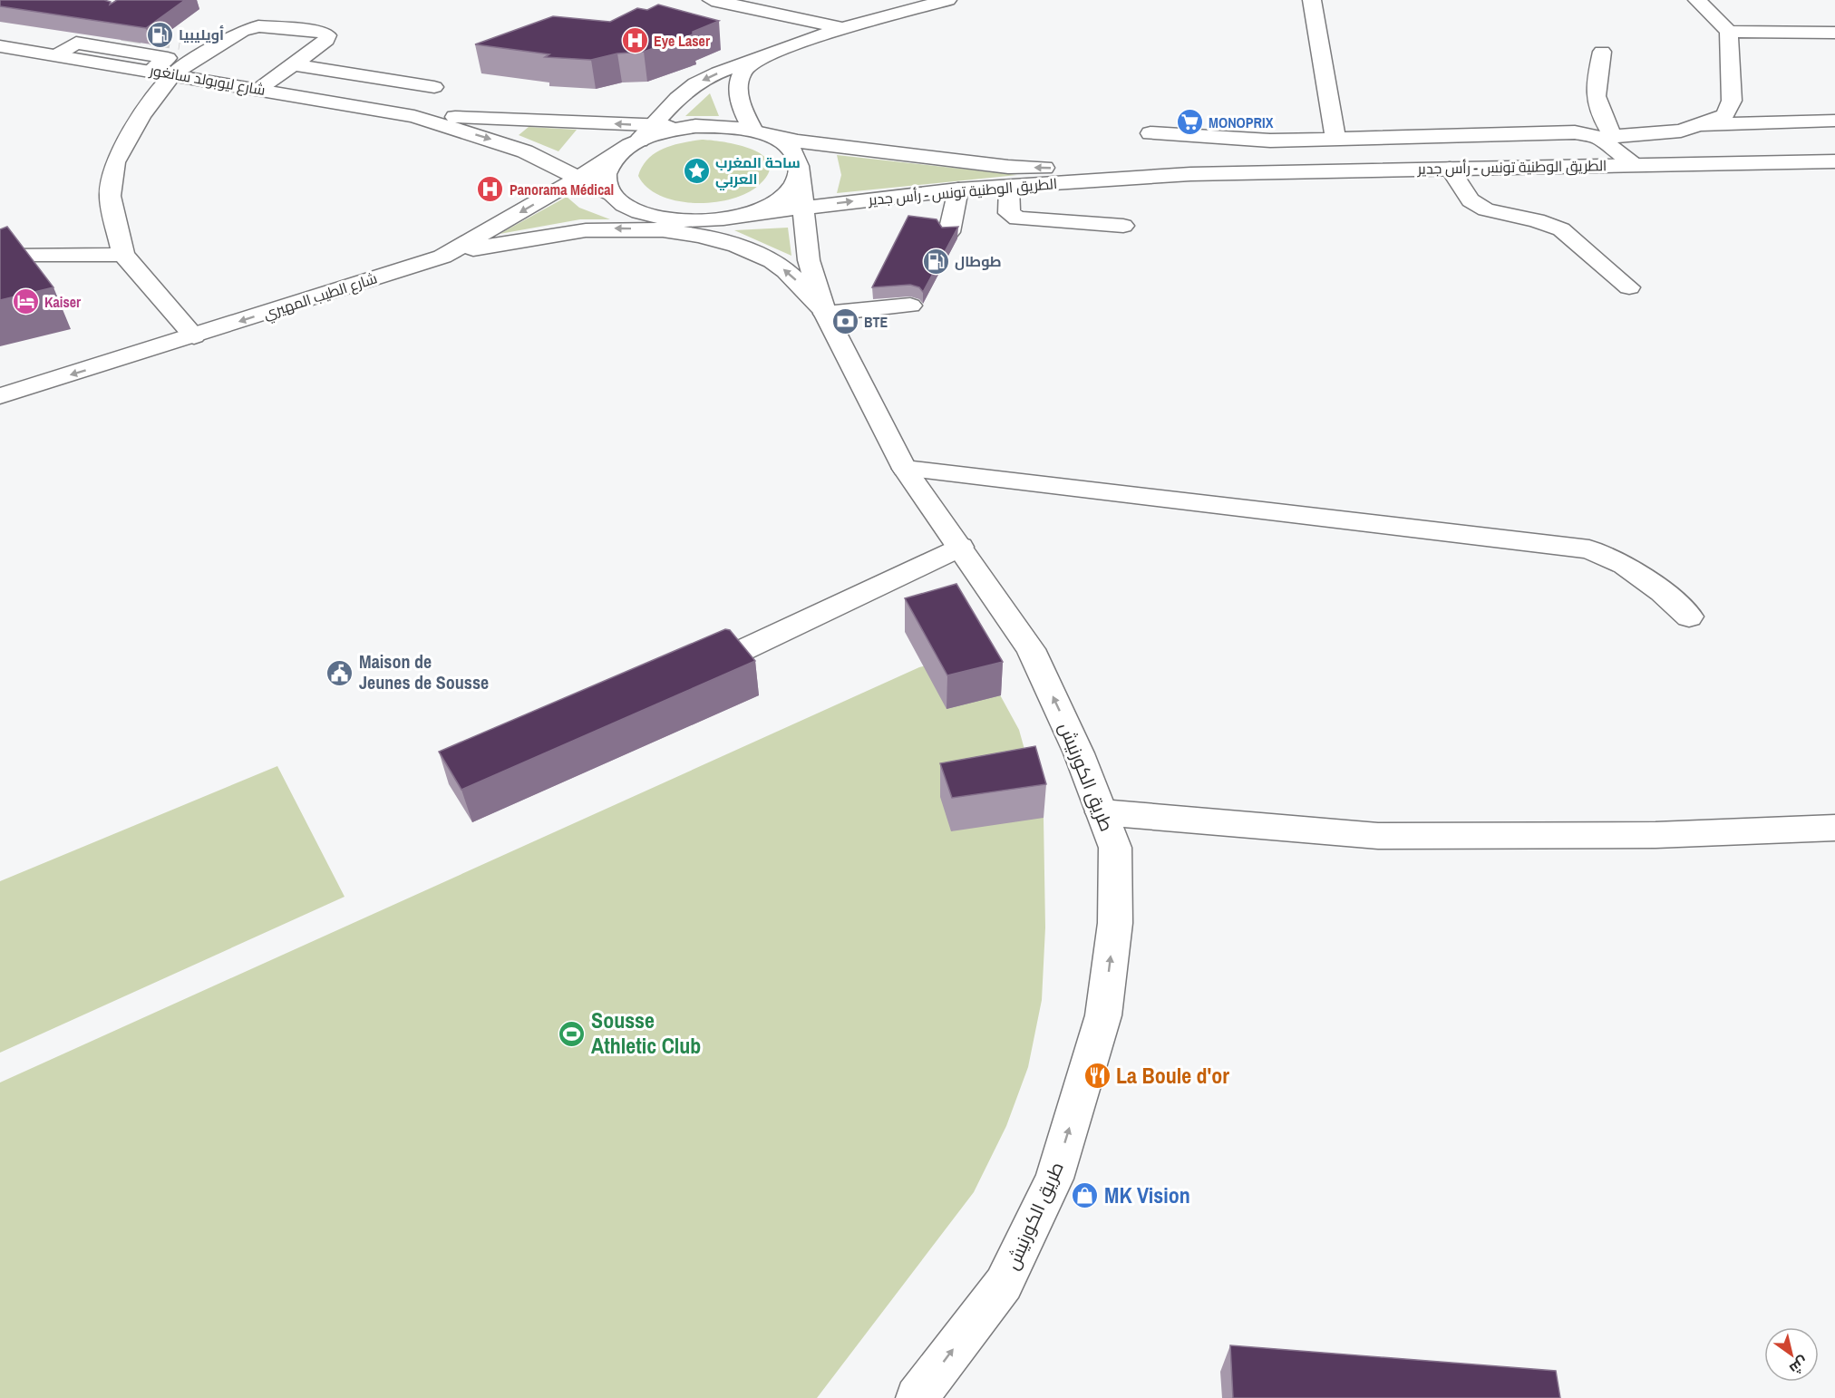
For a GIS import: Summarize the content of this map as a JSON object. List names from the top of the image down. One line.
{"streets":{"main road":["شارع ليوبولد سانغور","الطريق الوطنية تونس - رأس جدير","شارع الطيب المهيري","طريق الكورنيش"]},"crossings":[["شارع ليوبولد سانغور","الطريق الوطنية تونس - رأس جدير"],["شارع ليوبولد سانغور","شارع الطيب المهيري"],["الطريق الوطنية تونس - رأس جدير","طريق الكورنيش"]],"one_way":["شارع الطيب المهيري","طريق الكورنيش"],"places":{"fuel station":["أويليبيا","طوطال"],"hospital":["Eye Laser","Panorama Médical"],"supermarket":["MONOPRIX"],"place":["ساحة المغرب العربي"],"hotel":["Kaiser"],"bank":["BTE"],"public building":["Maison de Jeunes de Sousse"],"sports":["Sousse Athletic Club"],"restaurant":["La Boule d'or"],"shop":["MK Vision"]},"north":"bottom right"}
